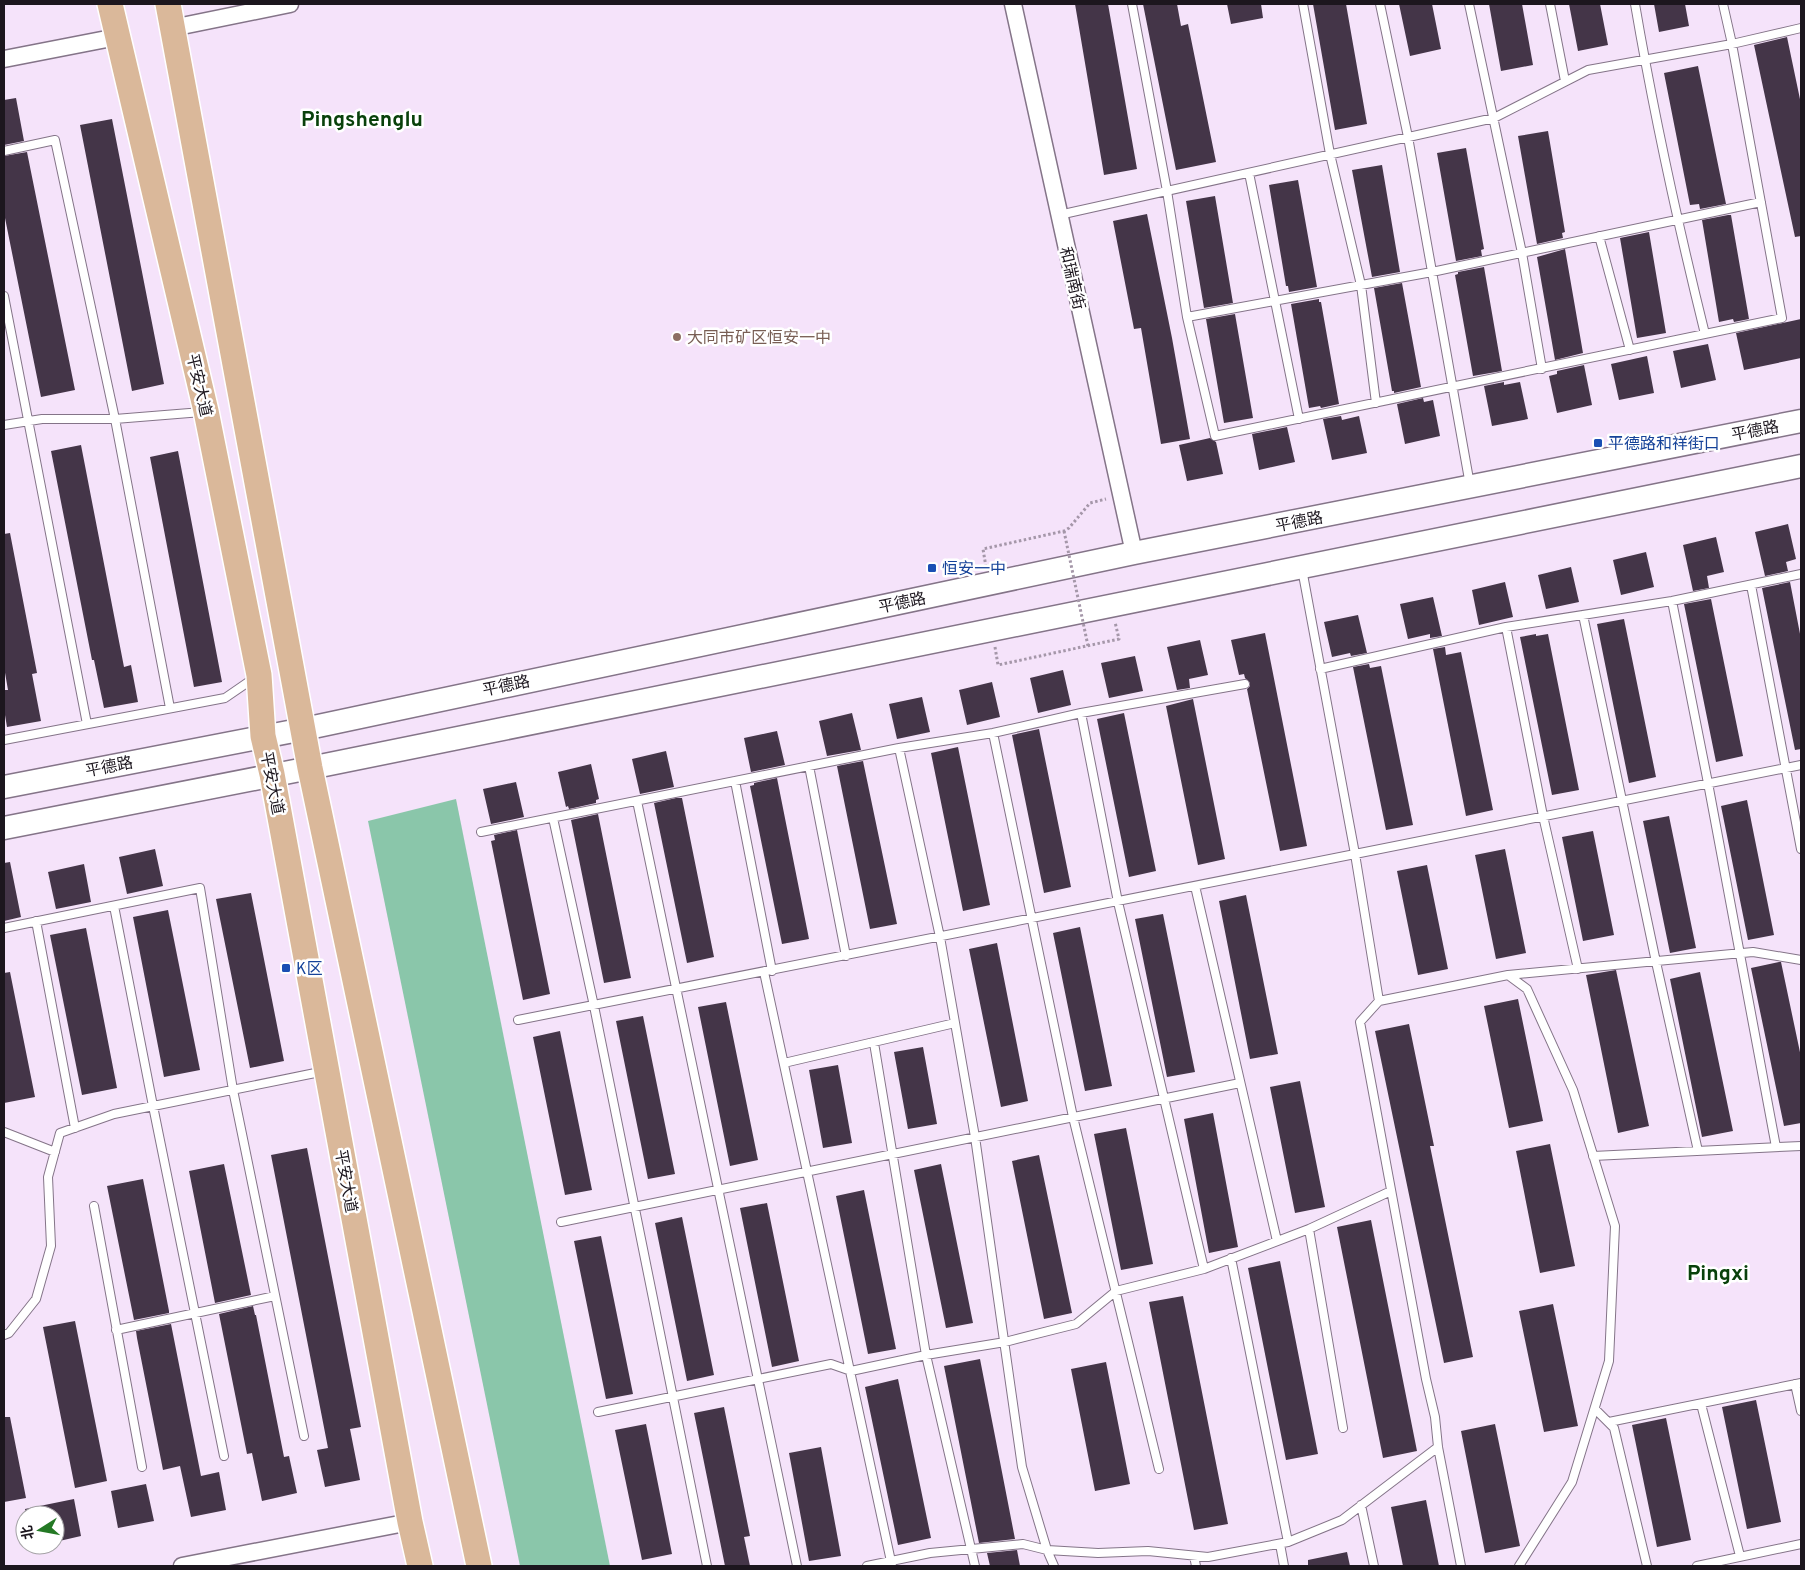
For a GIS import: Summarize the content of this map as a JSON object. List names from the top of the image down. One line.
{"streets":{"main road":["平安大道","平德路"],"street":["和瑞南街"]},"crossings":[["和瑞南街","平德路"],["平安大道","平德路"]],"districts":["Pingshenglu","Pingxi"],"places":{"other":["大同市矿区恒安一中"],"transit":["平德路和祥街口","恒安一中","K区"]},"north":"left"}
